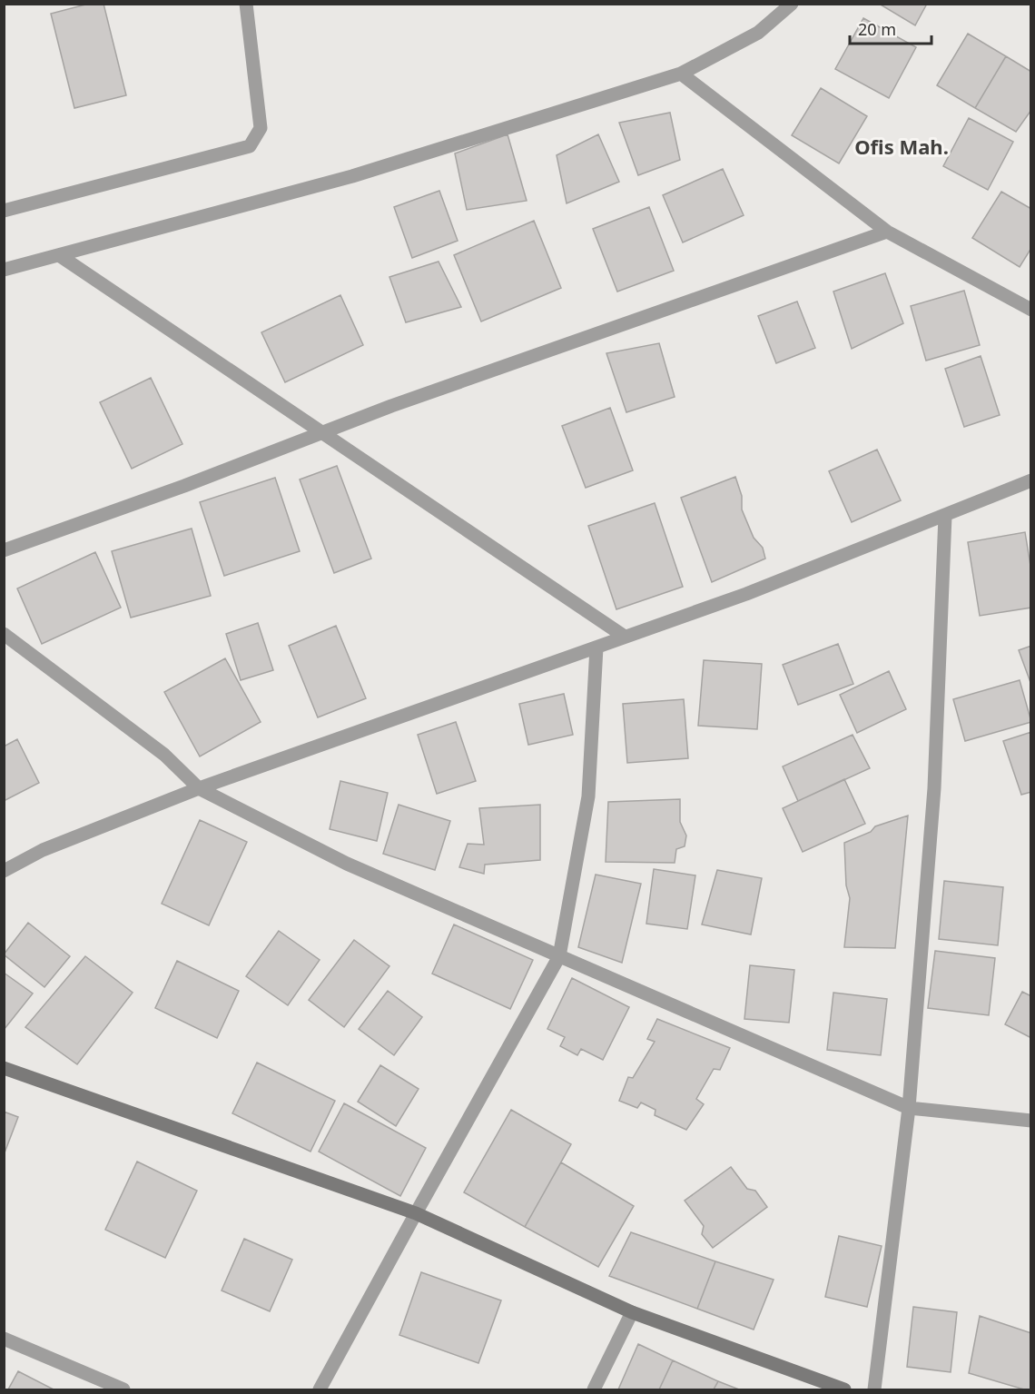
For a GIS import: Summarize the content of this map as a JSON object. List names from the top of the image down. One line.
{"districts":["Ofis Mah."],"scale_bar":"20 m"}
